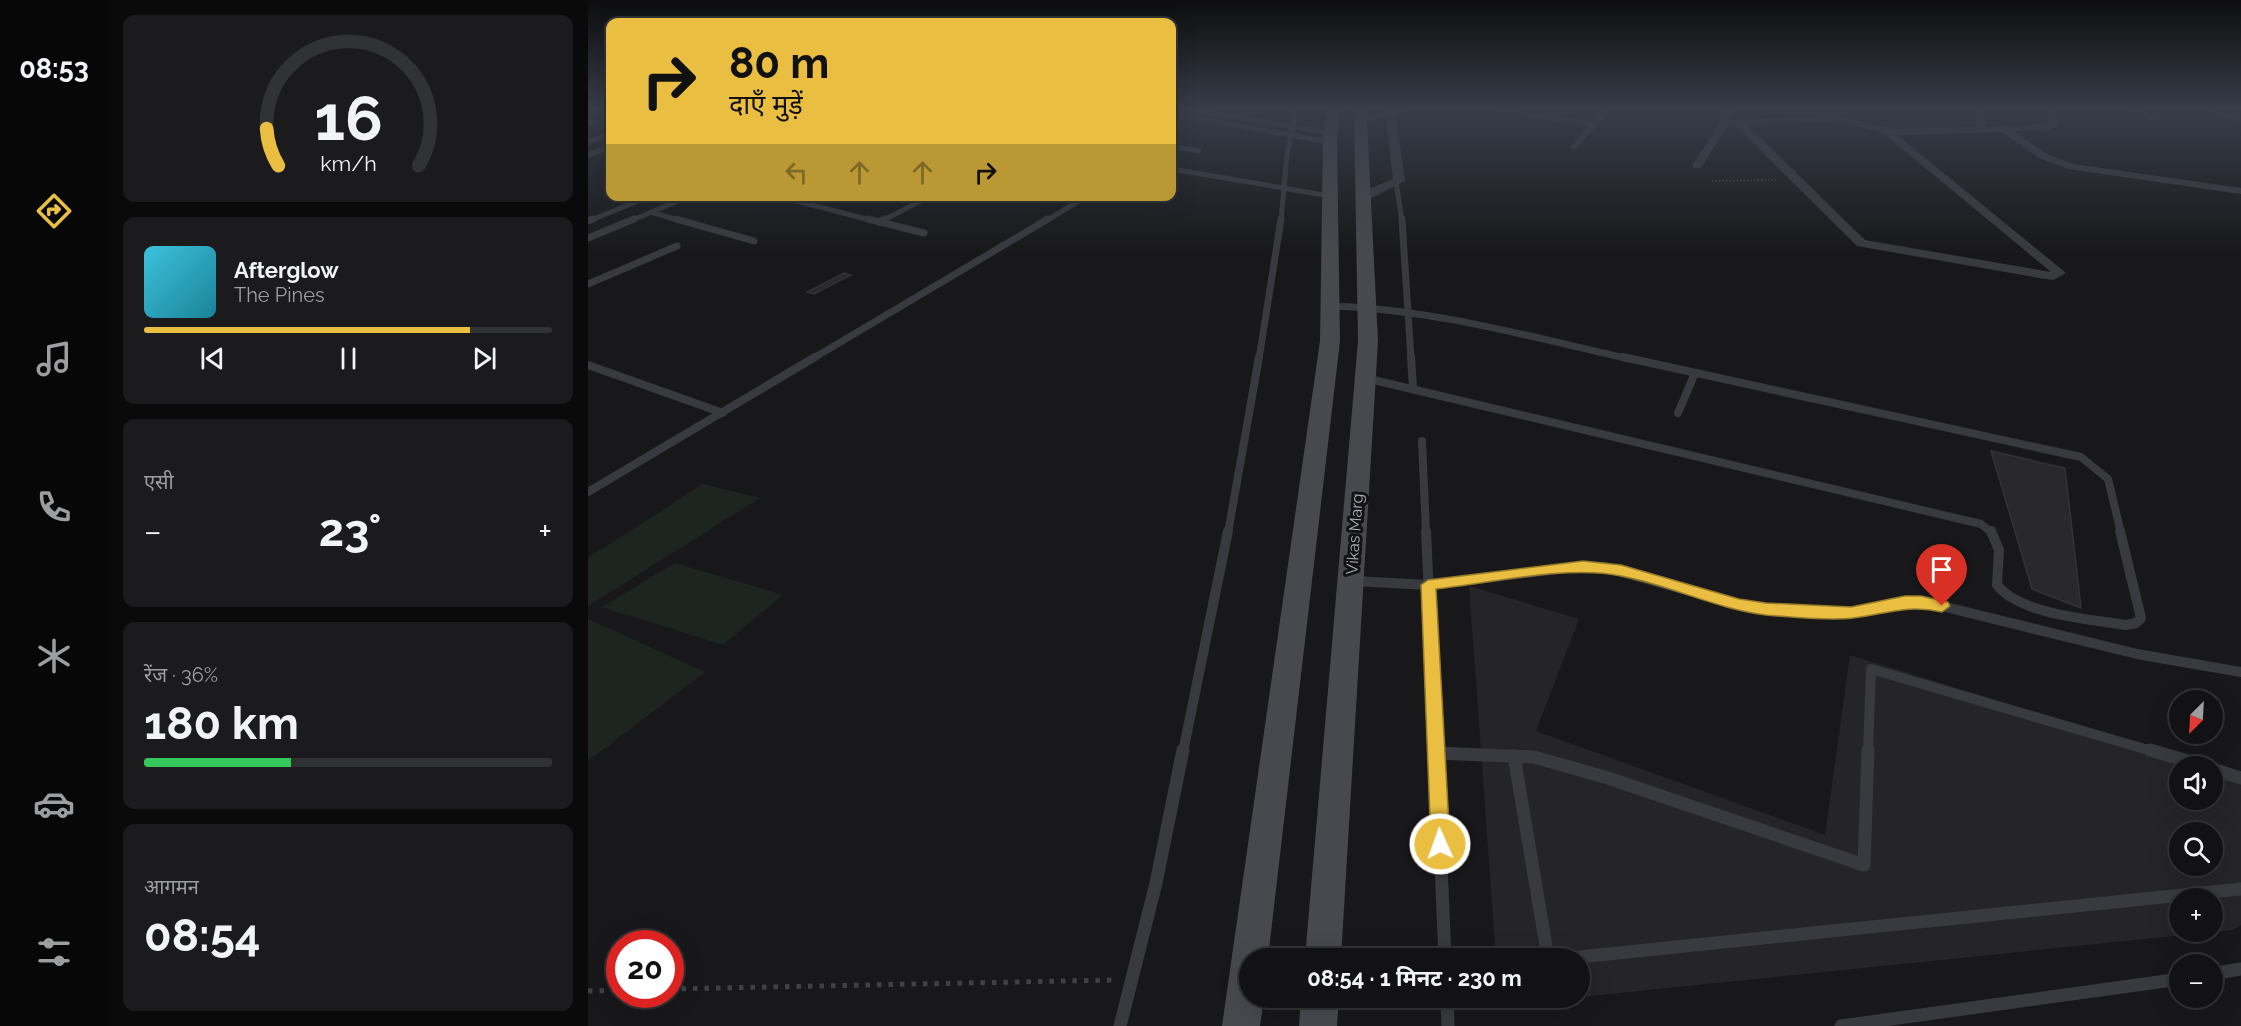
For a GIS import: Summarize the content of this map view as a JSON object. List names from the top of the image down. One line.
{"streets":{"main road":["Vikas Marg"]},"north":"bottom left","page":{"tabs":"08:53","turn":["80 m","दाएँ मुड़ें"],"song":["Afterglow","The Pines"],"tile":["एसी",["रेंज · 36%","180 km"],["आगमन","08:54"]],"heat":["−","23°","+"],"map_buttons":["+","−"],"limit":"20","trip":"08:54 · 1 मिनट · 230 m","gauge":["16","km/h"]}}
